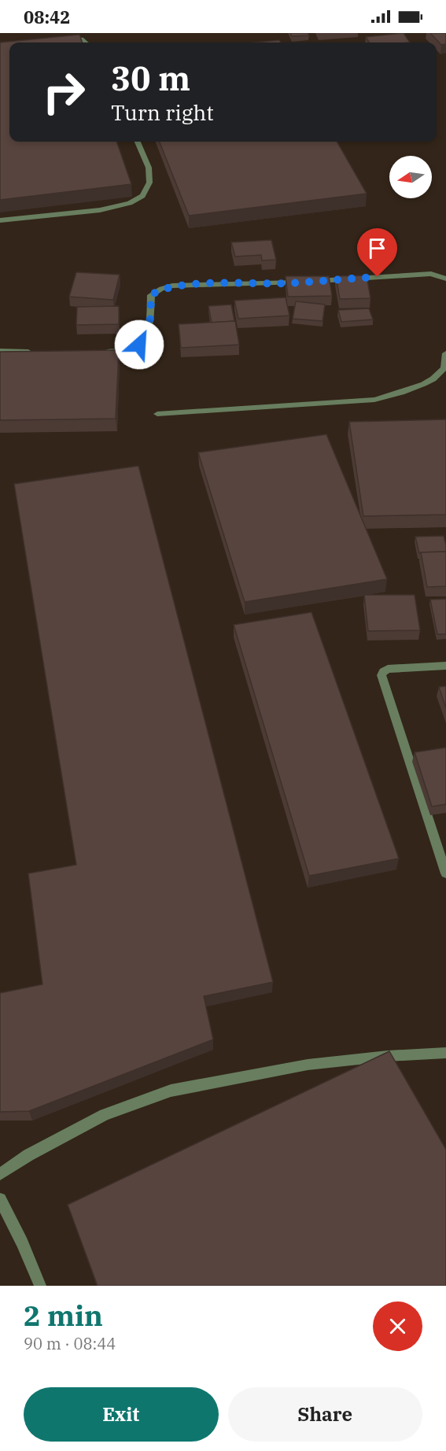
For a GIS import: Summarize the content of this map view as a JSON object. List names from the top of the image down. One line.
{"north":"left","page":{"status":"08:42","turn":["30 m","Turn right"],"heading":["2 min","90 m · 08:44"],"buttons":["Exit","Share"]}}
